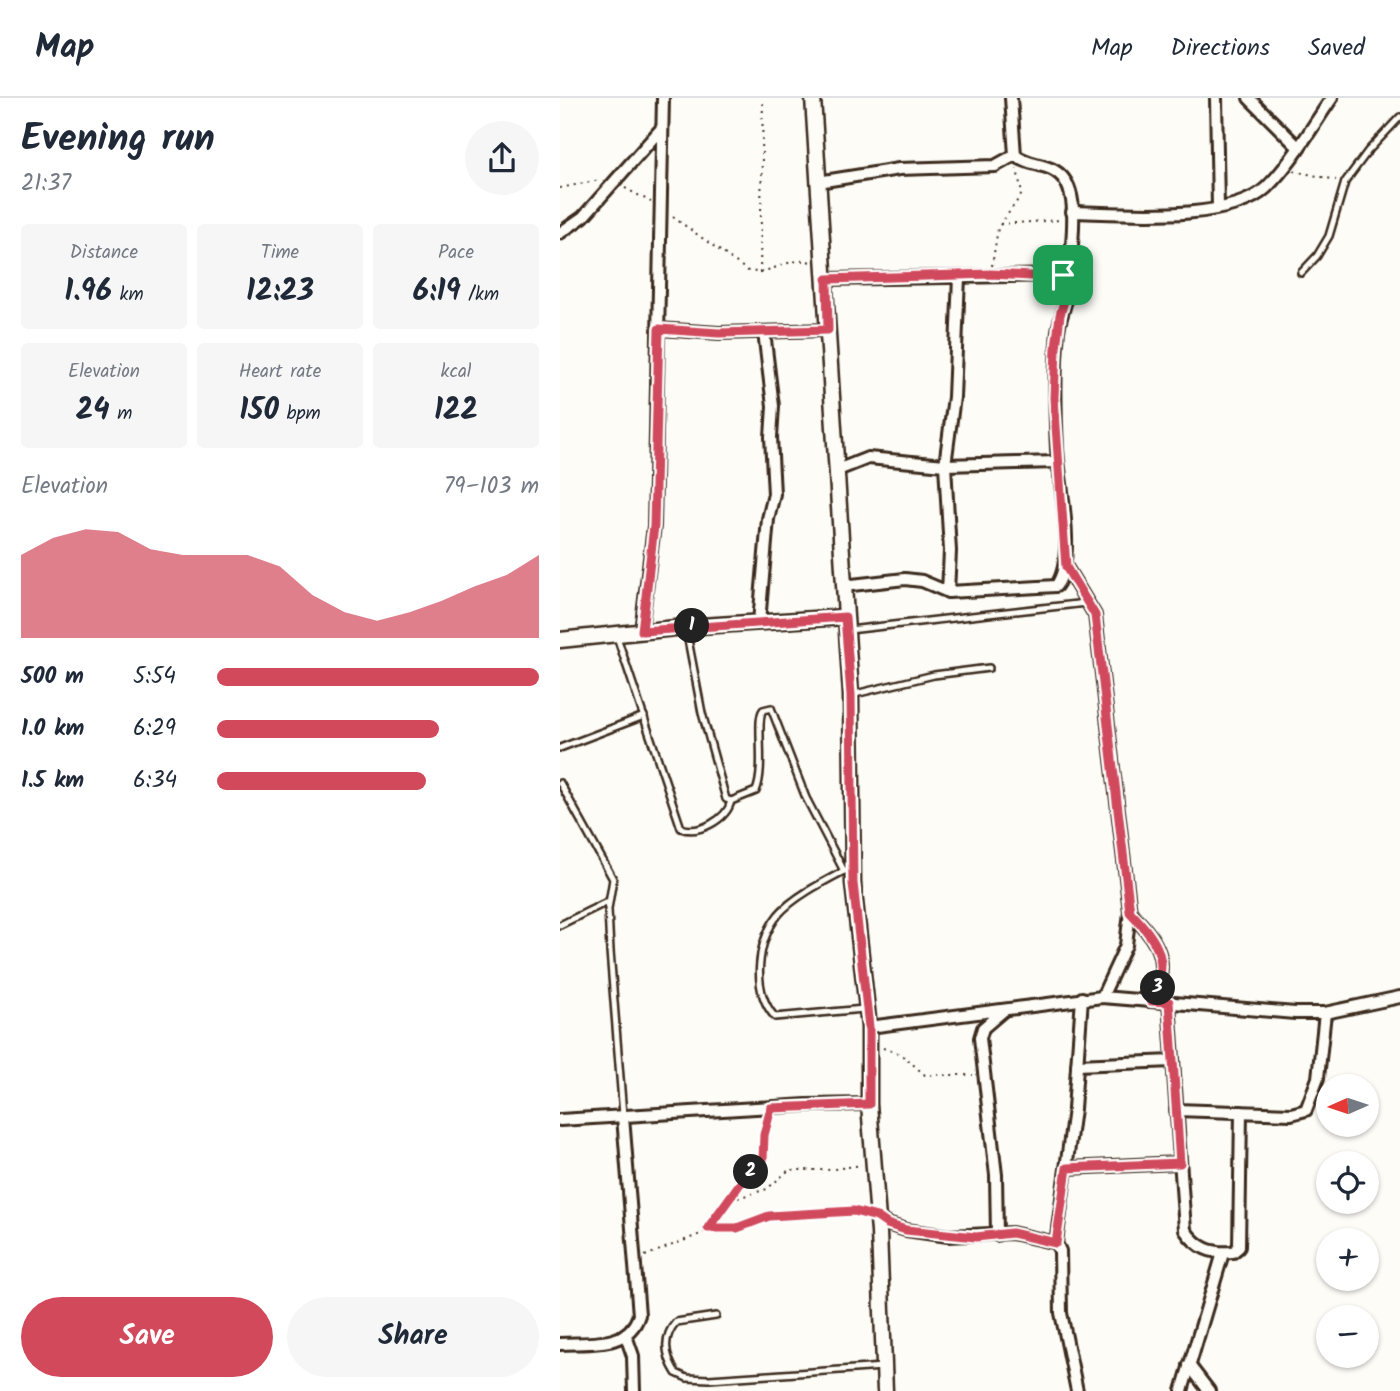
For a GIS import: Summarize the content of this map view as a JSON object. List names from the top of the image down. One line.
{"north":"left","page":{"header":"Map","nav":["Map","Directions","Saved"],"heading":["Evening run","21:37"],"stats":[["Distance","1.96 km"],["Time","12:23"],["Pace","6:19 /km"],["Elevation","24 m"],["Heart rate","150 bpm"],["kcal","122"]],"chart":["Elevation","79–103 m"],"pins":["1","3","2"],"list":[{"name":"500 m","note":"5:54"},{"name":"1.0 km","note":"6:29"},{"name":"1.5 km","note":"6:34"}],"map_buttons":["+","−"],"buttons":["Save","Share"]}}
